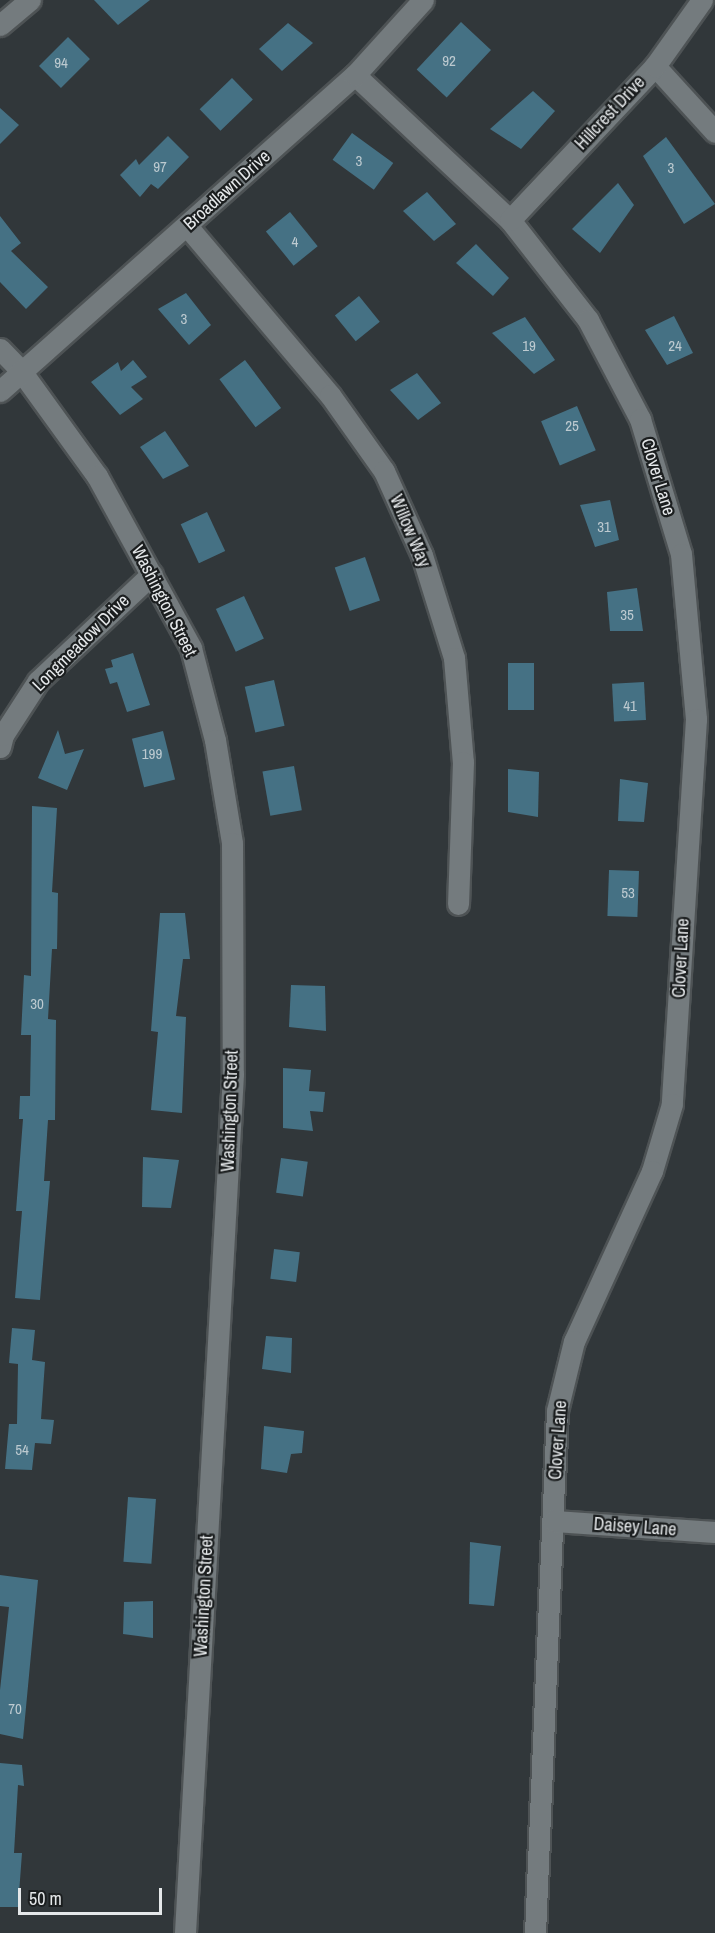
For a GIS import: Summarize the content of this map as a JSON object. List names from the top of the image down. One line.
{"streets":{"street":["Hillcrest Drive","Broadlawn Drive","Clover Lane","Willow Way","Washington Street","Longmeadow Drive","Daisey Lane"]},"crossings":[["Hillcrest Drive","Clover Lane"],["Broadlawn Drive","Clover Lane"],["Broadlawn Drive","Willow Way"],["Broadlawn Drive","Washington Street"],["Clover Lane","Daisey Lane"],["Washington Street","Longmeadow Drive"]],"house_numbers":["92","94","3","97","3","4","3","19","24","25","31","35","41","199","53","30","54","70"],"scale_bar":"50 m"}
